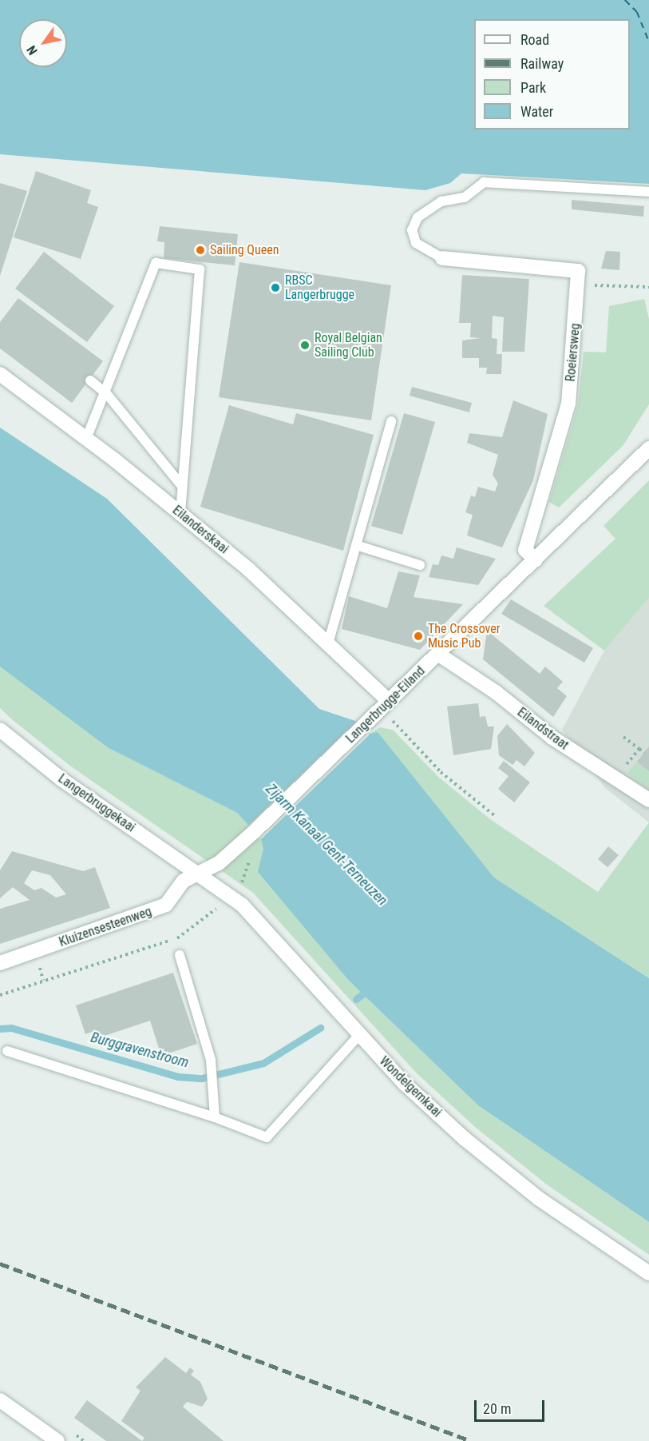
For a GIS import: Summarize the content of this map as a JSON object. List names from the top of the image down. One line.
{"streets":{"main road":["Roeiersweg","Eilanderskaai","Langerbrugge-Eiland","Eilandstraat","Langerbruggekaai","Kluizensesteenweg","Wondelgemkaai"]},"crossings":[["Roeiersweg","Langerbrugge-Eiland"],["Eilanderskaai","Langerbrugge-Eiland"],["Langerbrugge-Eiland","Eilandstraat"],["Langerbrugge-Eiland","Langerbruggekaai"],["Langerbrugge-Eiland","Kluizensesteenweg"],["Langerbrugge-Eiland","Wondelgemkaai"],["Langerbruggekaai","Kluizensesteenweg"],["Langerbruggekaai","Wondelgemkaai"],["Kluizensesteenweg","Wondelgemkaai"]],"water":["Zijarm Kanaal Gent-Terneuzen","Burggravenstroom"],"places":["Sailing Queen","RBSC Langerbrugge","Royal Belgian Sailing Club","The Crossover Music Pub"],"legend":["Road","Railway","Park","Water"],"scale_bar":"20 m","north":"bottom left"}
